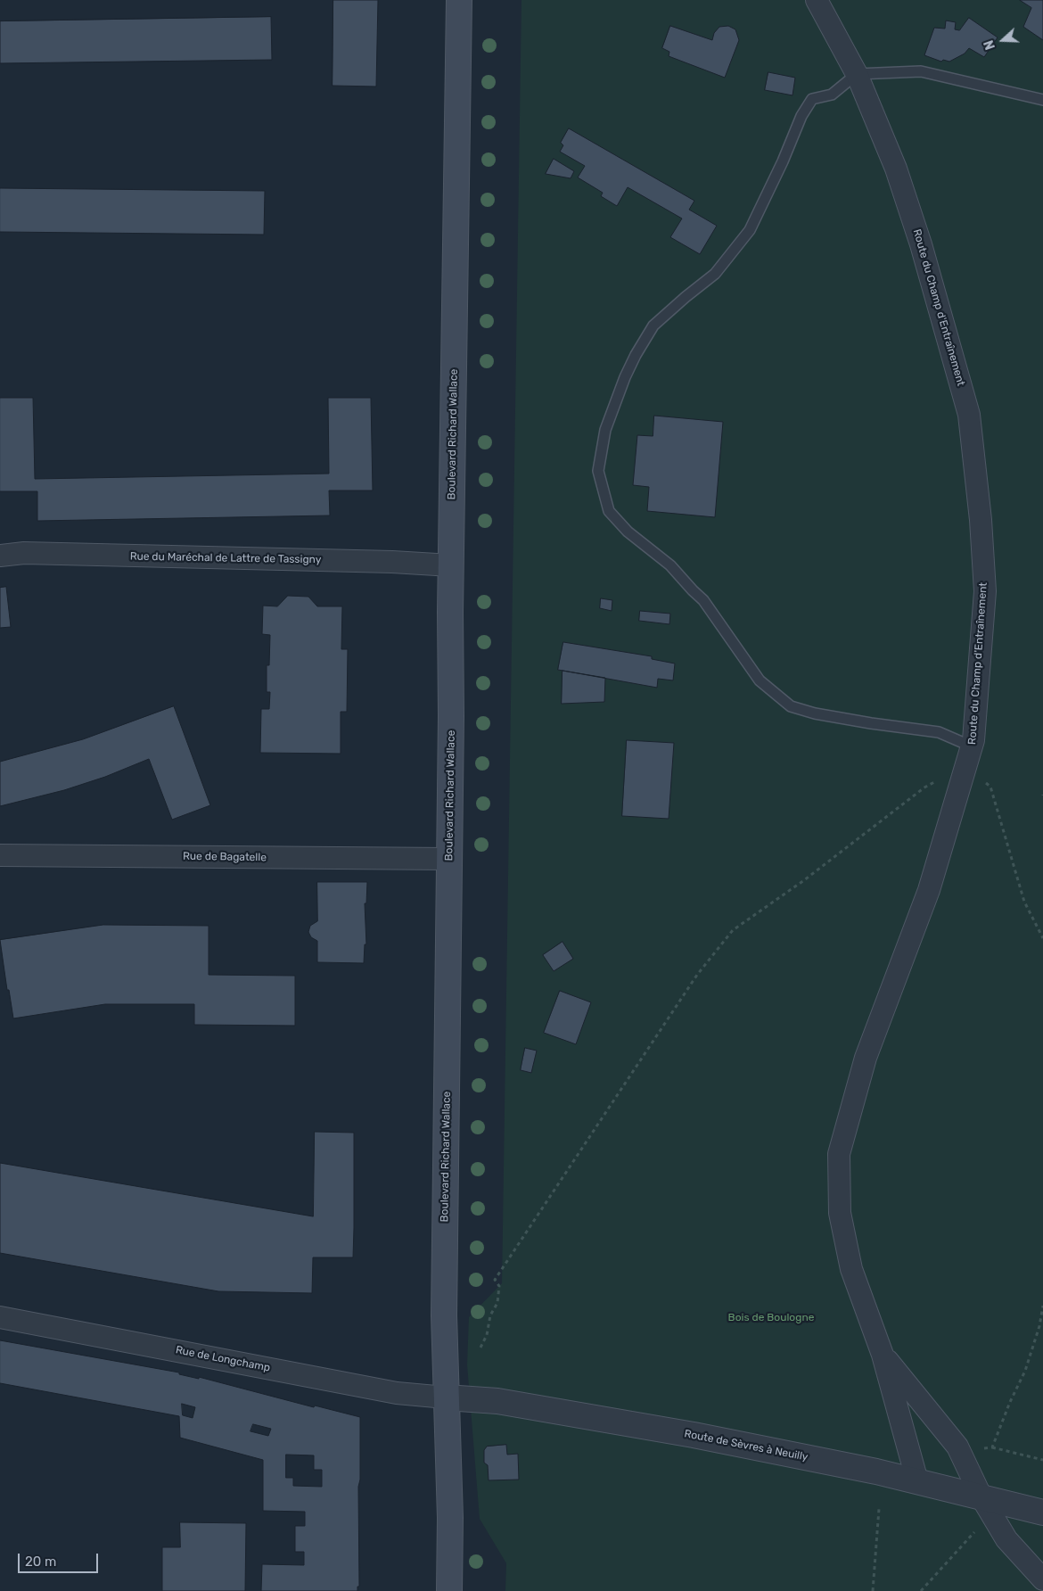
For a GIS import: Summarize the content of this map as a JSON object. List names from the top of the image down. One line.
{"streets":{"main road":["Boulevard Richard Wallace"],"street":["Route du Champ d'Entraînement","Rue du Maréchal de Lattre de Tassigny","Rue de Bagatelle","Rue de Longchamp","Route de Sèvres à Neuilly"]},"crossings":[["Route du Champ d'Entraînement","Route de Sèvres à Neuilly"],["Boulevard Richard Wallace","Rue du Maréchal de Lattre de Tassigny"],["Boulevard Richard Wallace","Rue de Bagatelle"],["Boulevard Richard Wallace","Rue de Longchamp"],["Boulevard Richard Wallace","Route de Sèvres à Neuilly"],["Rue de Longchamp","Route de Sèvres à Neuilly"]],"parks":["Bois de Boulogne"],"scale_bar":"20 m","north":"left"}
